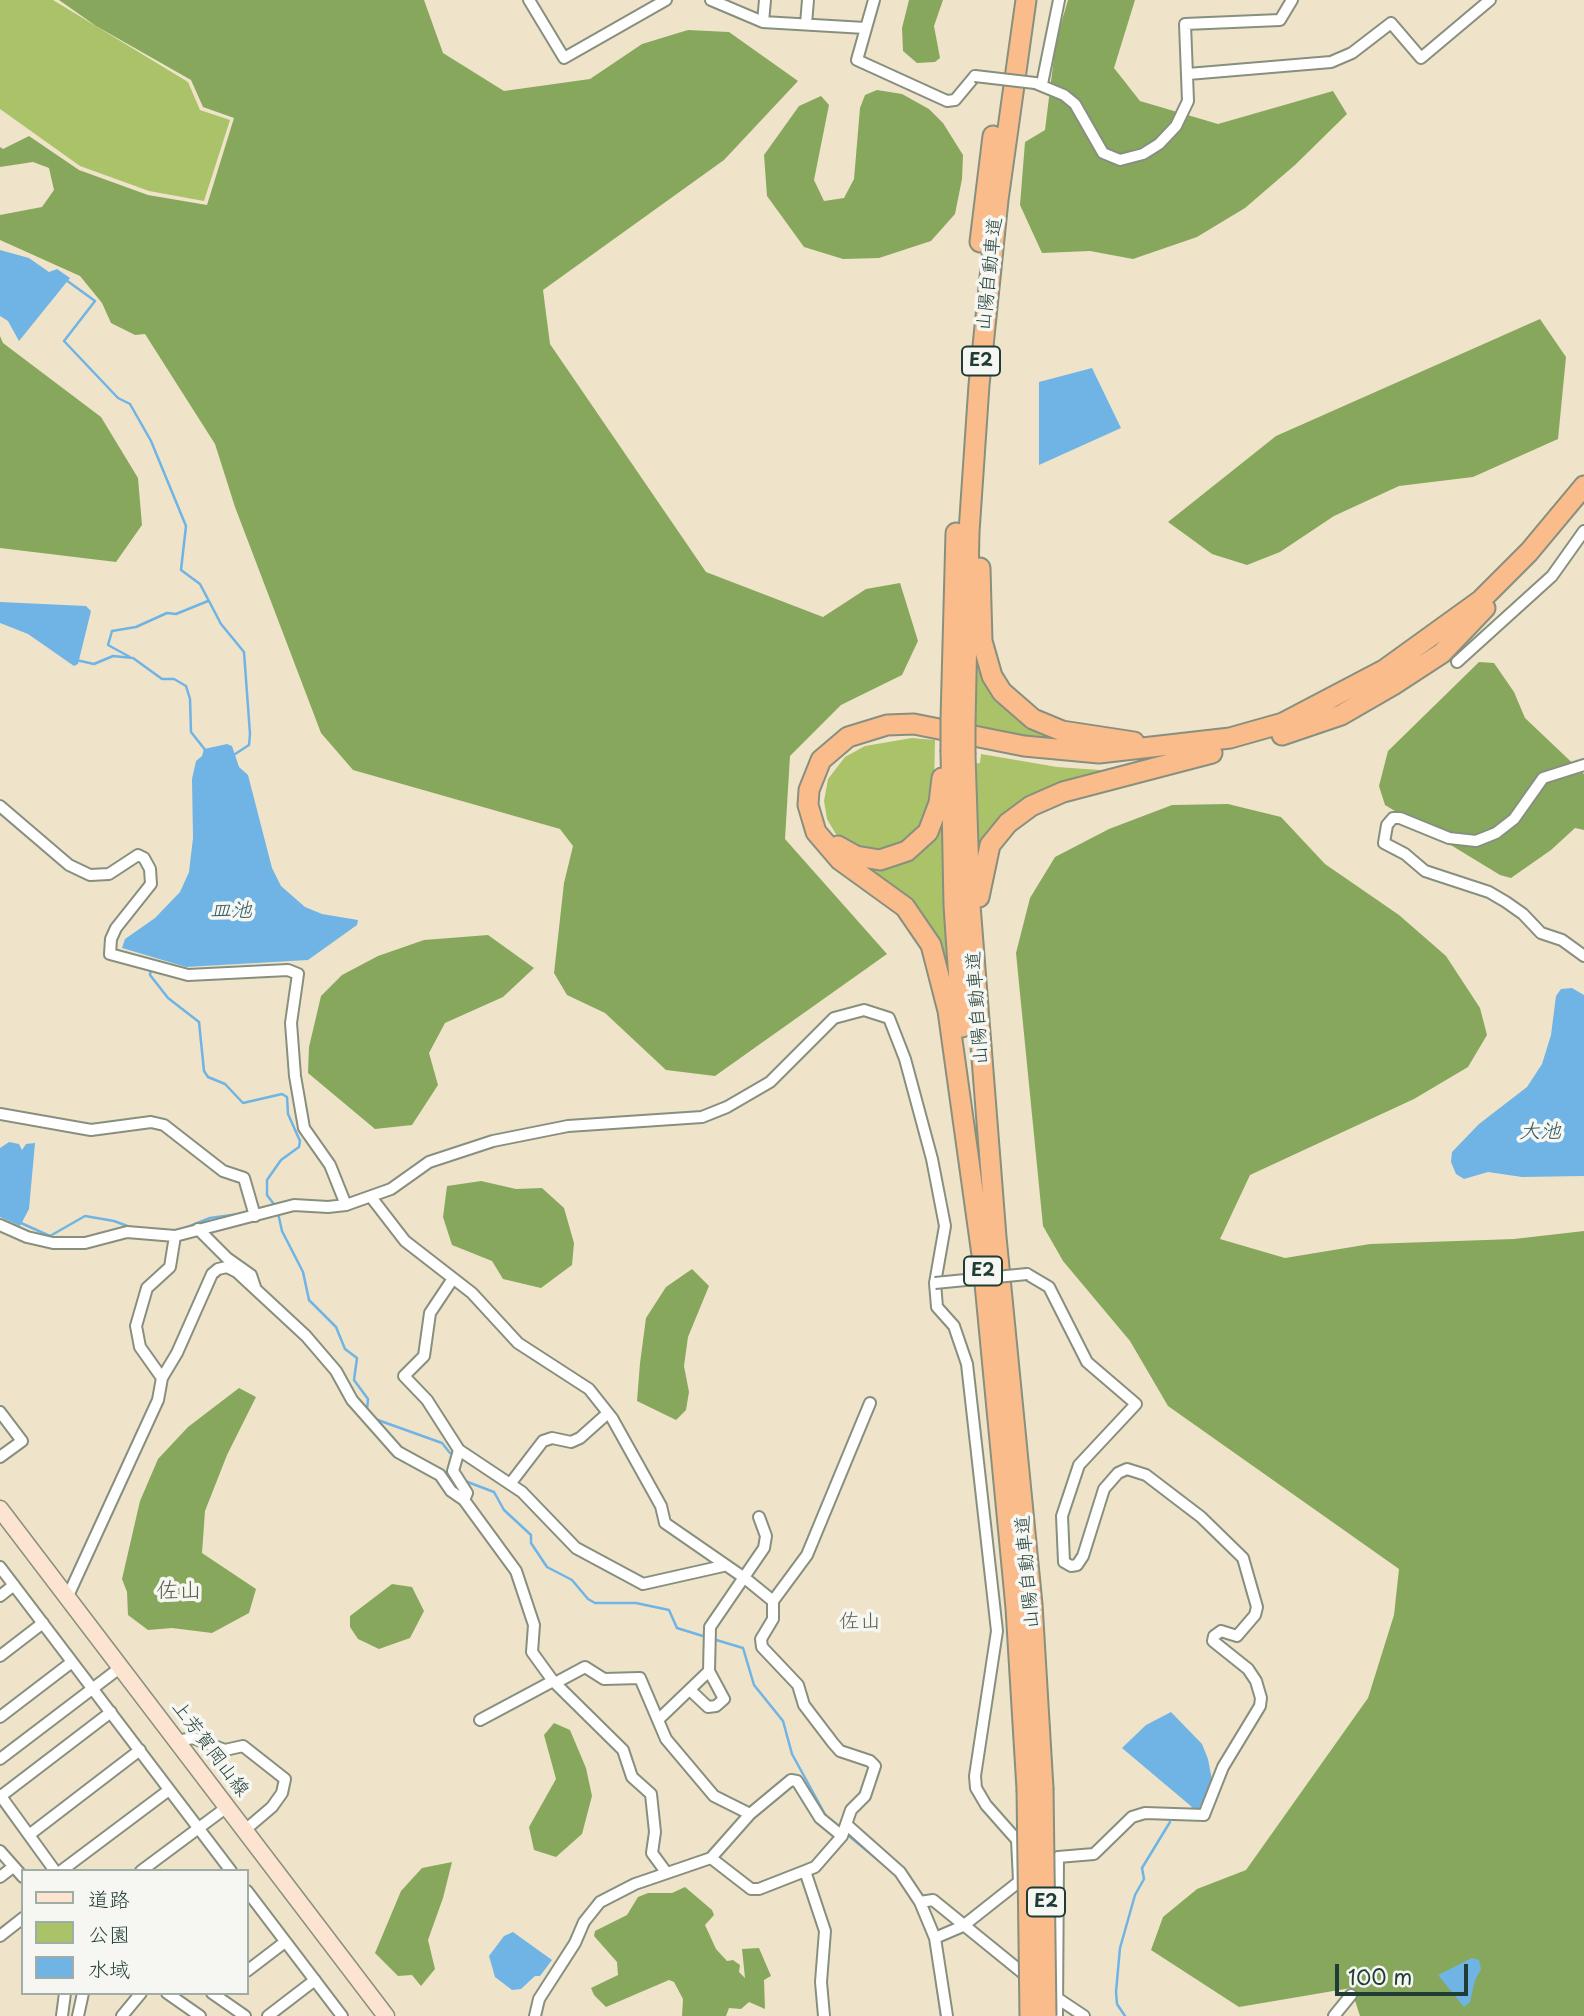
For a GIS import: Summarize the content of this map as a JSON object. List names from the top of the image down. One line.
{"streets":{"highway":["山陽自動車道","E2"],"main road":["上芳賀岡山線"]},"districts":["佐山","佐山"],"water":["皿池","大池"],"legend":["道路","公園","水域"],"scale_bar":"100 m"}
